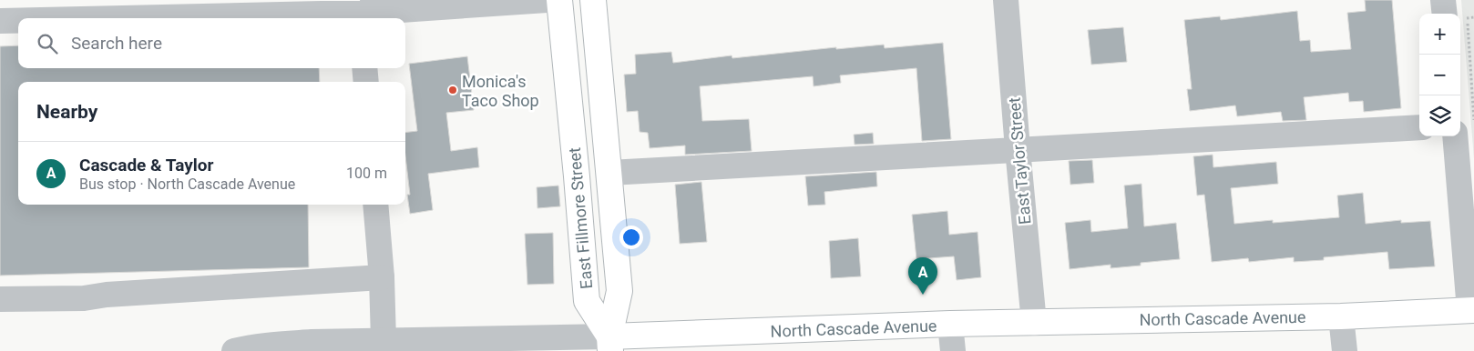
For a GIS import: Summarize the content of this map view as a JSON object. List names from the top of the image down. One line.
{"streets":{"main road":["East Fillmore Street","North Cascade Avenue"],"street":["East Taylor Street"]},"crossings":[["East Taylor Street","North Cascade Avenue"],["East Fillmore Street","North Cascade Avenue"]],"places":["Monica's Taco Shop"],"page":{"map_buttons":["+","−"],"search":"Search here","heading":"Nearby","list":[{"mark":"A","name":"Cascade & Taylor","note":"Bus stop · North Cascade Avenue","value":"100 m"}],"pins":"A"}}
